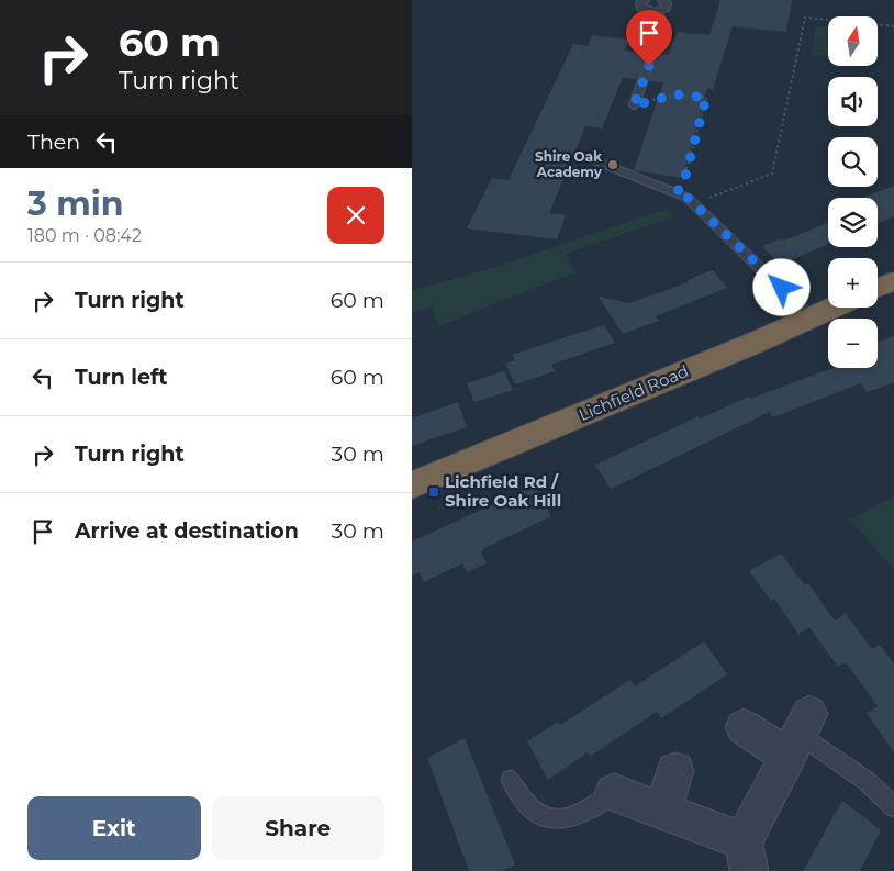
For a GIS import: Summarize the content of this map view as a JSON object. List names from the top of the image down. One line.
{"streets":{"highway":["Lichfield Road"]},"places":{"other":["Shire Oak Academy"],"transit":["Lichfield Rd / Shire Oak Hill"]},"north":"top","page":{"turn":["60 m","Turn right"],"map_buttons":["+","−"],"then":"Then","heading":["3 min","180 m · 08:42"],"list":[{"name":"Turn right","value":"60 m"},{"name":"Turn left","value":"60 m"},{"name":"Turn right","value":"30 m"},{"name":"Arrive at destination","value":"30 m"}],"buttons":["Exit","Share"]}}
